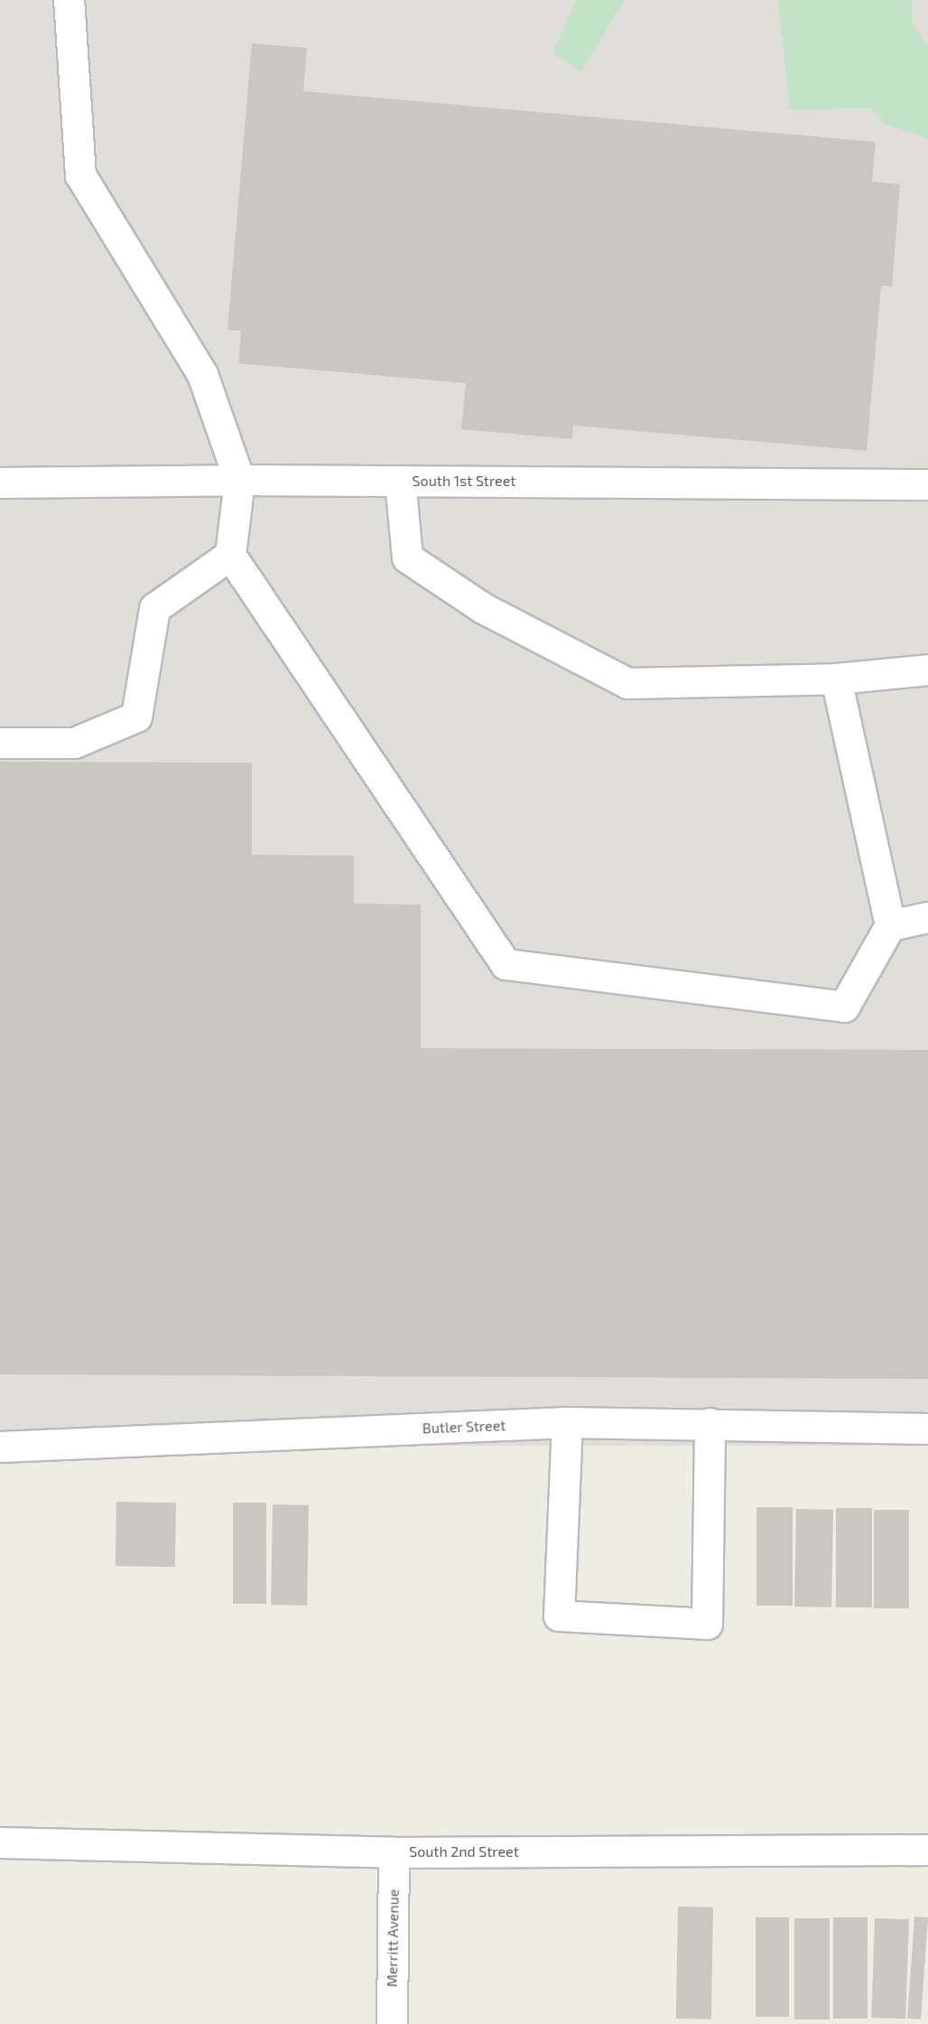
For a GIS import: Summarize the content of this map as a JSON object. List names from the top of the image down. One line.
{"streets":{"street":["South 1st Street","Butler Street","South 2nd Street","Merritt Avenue"]},"crossings":[["South 2nd Street","Merritt Avenue"]]}
